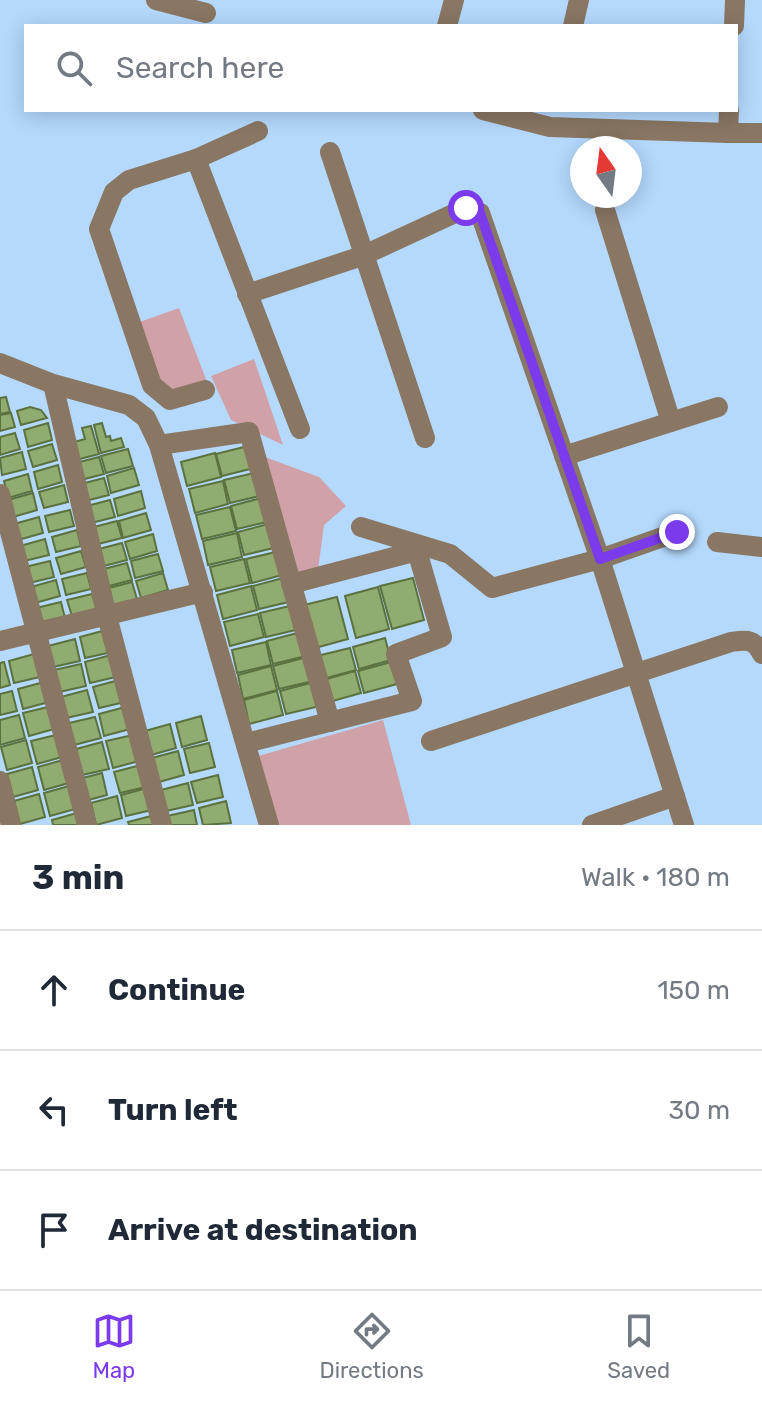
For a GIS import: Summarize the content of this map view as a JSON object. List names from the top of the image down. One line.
{"north":"top","page":{"search":"Search here","heading":["3 min","Walk · 180 m"],"list":[["Continue","150 m"],["Turn left","30 m"],"Arrive at destination"],"nav":["Map","Directions","Saved"]}}
